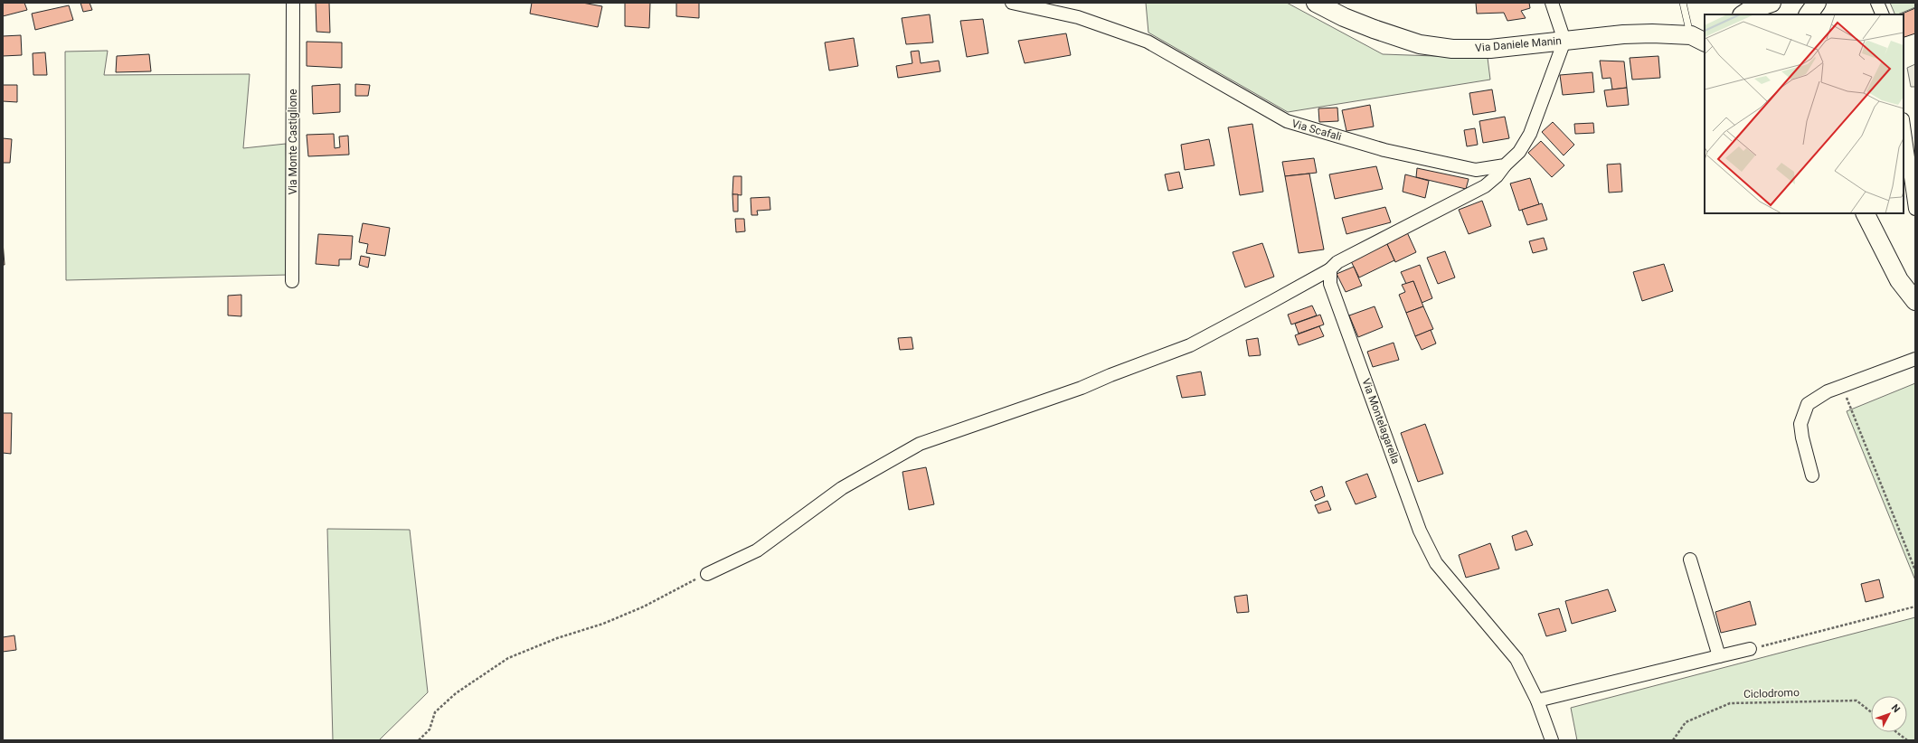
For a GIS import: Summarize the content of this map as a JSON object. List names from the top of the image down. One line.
{"streets":{"main road":["Via Daniele Manin"],"street":["Via Scafali","Via Monte Castiglione","Via Montelagarella"],"path":["Ciclodromo"]},"north":"top right"}
